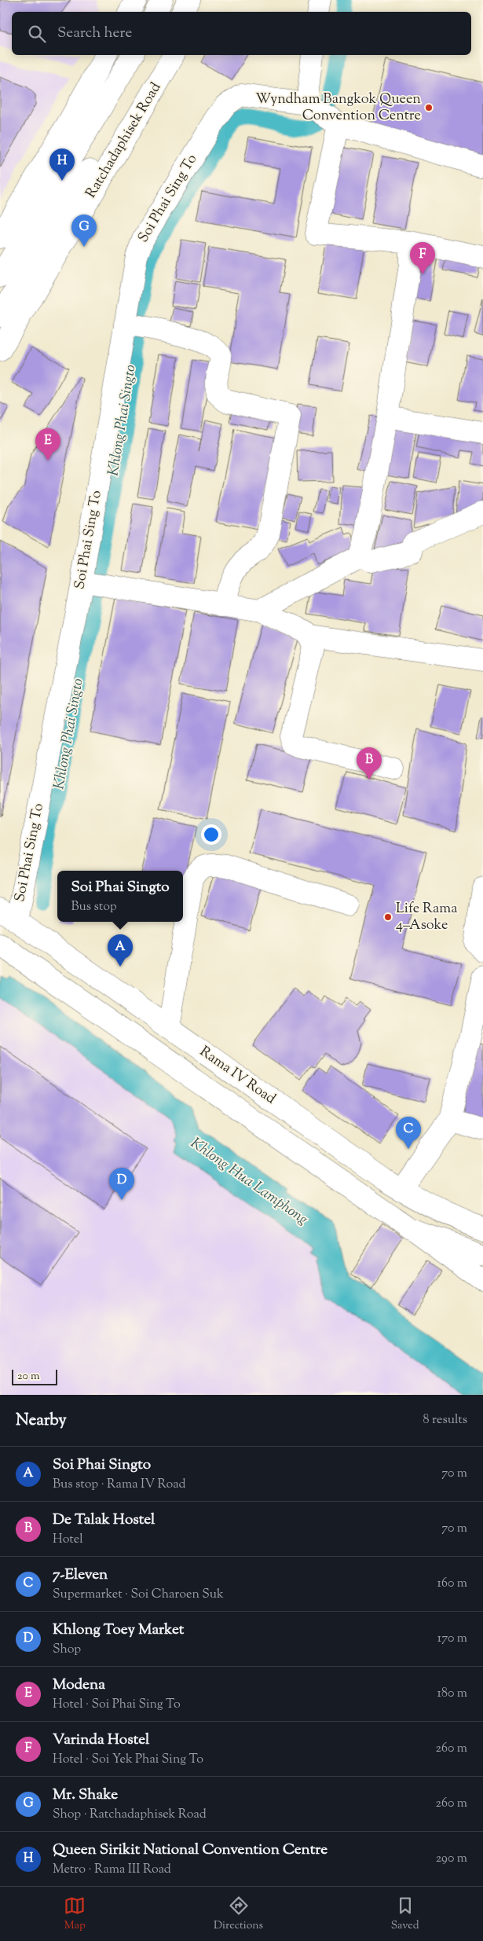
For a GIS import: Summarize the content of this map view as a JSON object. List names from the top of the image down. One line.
{"streets":{"street":["Ratchadaphisek Road","Soi Phai Sing To","Rama IV Road"]},"crossings":[["Soi Phai Sing To","Rama IV Road"]],"water":["Khlong Phai Singto","Khlong Hua Lamphong"],"places":["Wyndham Bangkok Queen Convention Centre","Life Rama 4–Asoke"],"scale_bar":"20 m","page":{"search":"Search here","pins":["H","G","F","E","B","A","C","D"],"popup":["Soi Phai Singto","Bus stop"],"scale":"20 m","heading":["Nearby","8 results"],"list":[{"mark":"A","name":"Soi Phai Singto","note":"Bus stop · Rama IV Road","value":"70 m"},{"mark":"B","name":"De Talak Hostel","note":"Hotel","value":"70 m"},{"mark":"C","name":"7-Eleven","note":"Supermarket · Soi Charoen Suk","value":"160 m"},{"mark":"D","name":"Khlong Toey Market","note":"Shop","value":"170 m"},{"mark":"E","name":"Modena","note":"Hotel · Soi Phai Sing To","value":"180 m"},{"mark":"F","name":"Varinda Hostel","note":"Hotel · Soi Yek Phai Sing To","value":"260 m"},{"mark":"G","name":"Mr. Shake","note":"Shop · Ratchadaphisek Road","value":"260 m"},{"mark":"H","name":"Queen Sirikit National Convention Centre","note":"Metro · Rama III Road","value":"290 m"}],"nav":["Map","Directions","Saved"]}}
